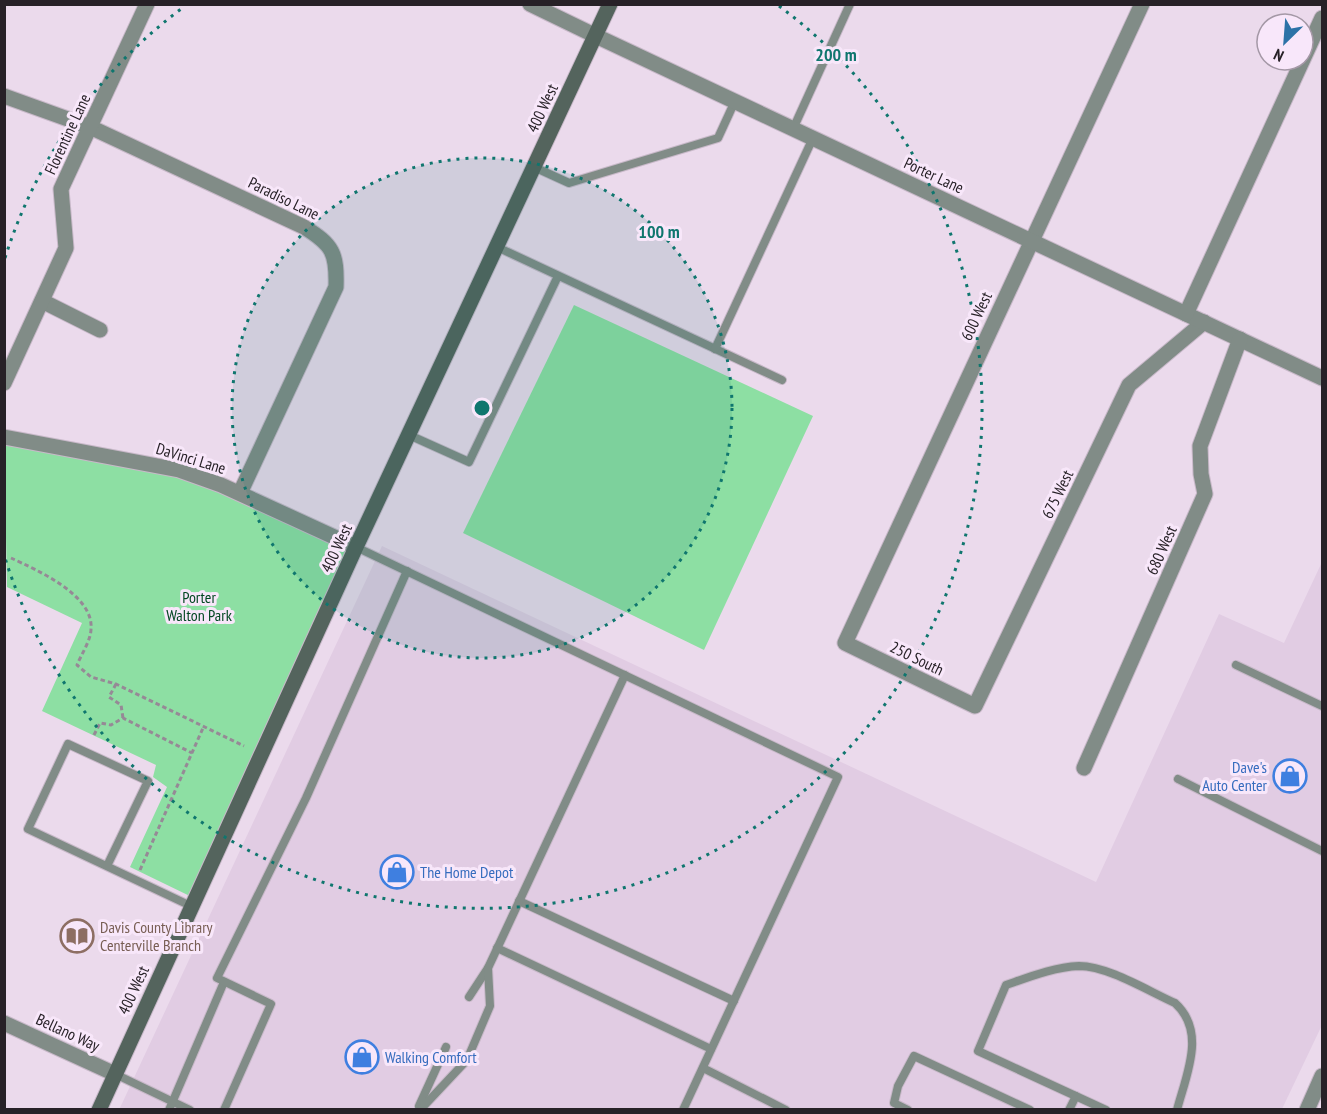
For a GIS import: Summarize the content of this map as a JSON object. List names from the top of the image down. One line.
{"streets":{"main road":["400 West"],"street":["Florentine Lane","Porter Lane","Paradiso Lane","600 West","DaVinci Lane","675 West","680 West","250 South","Bellano Way"]},"crossings":[["400 West","Porter Lane"],["400 West","DaVinci Lane"],["400 West","Bellano Way"],["Florentine Lane","Paradiso Lane"],["Porter Lane","600 West"],["Porter Lane","675 West"],["Porter Lane","680 West"],["Paradiso Lane","DaVinci Lane"],["600 West","250 South"],["675 West","250 South"]],"parks":["Porter Walton Park"],"places":{"shop":["Dave's Auto Center","The Home Depot","Walking Comfort"],"library":["Davis County Library Centerville Branch"]},"north":"bottom left","rings":["200 m","100 m"]}
